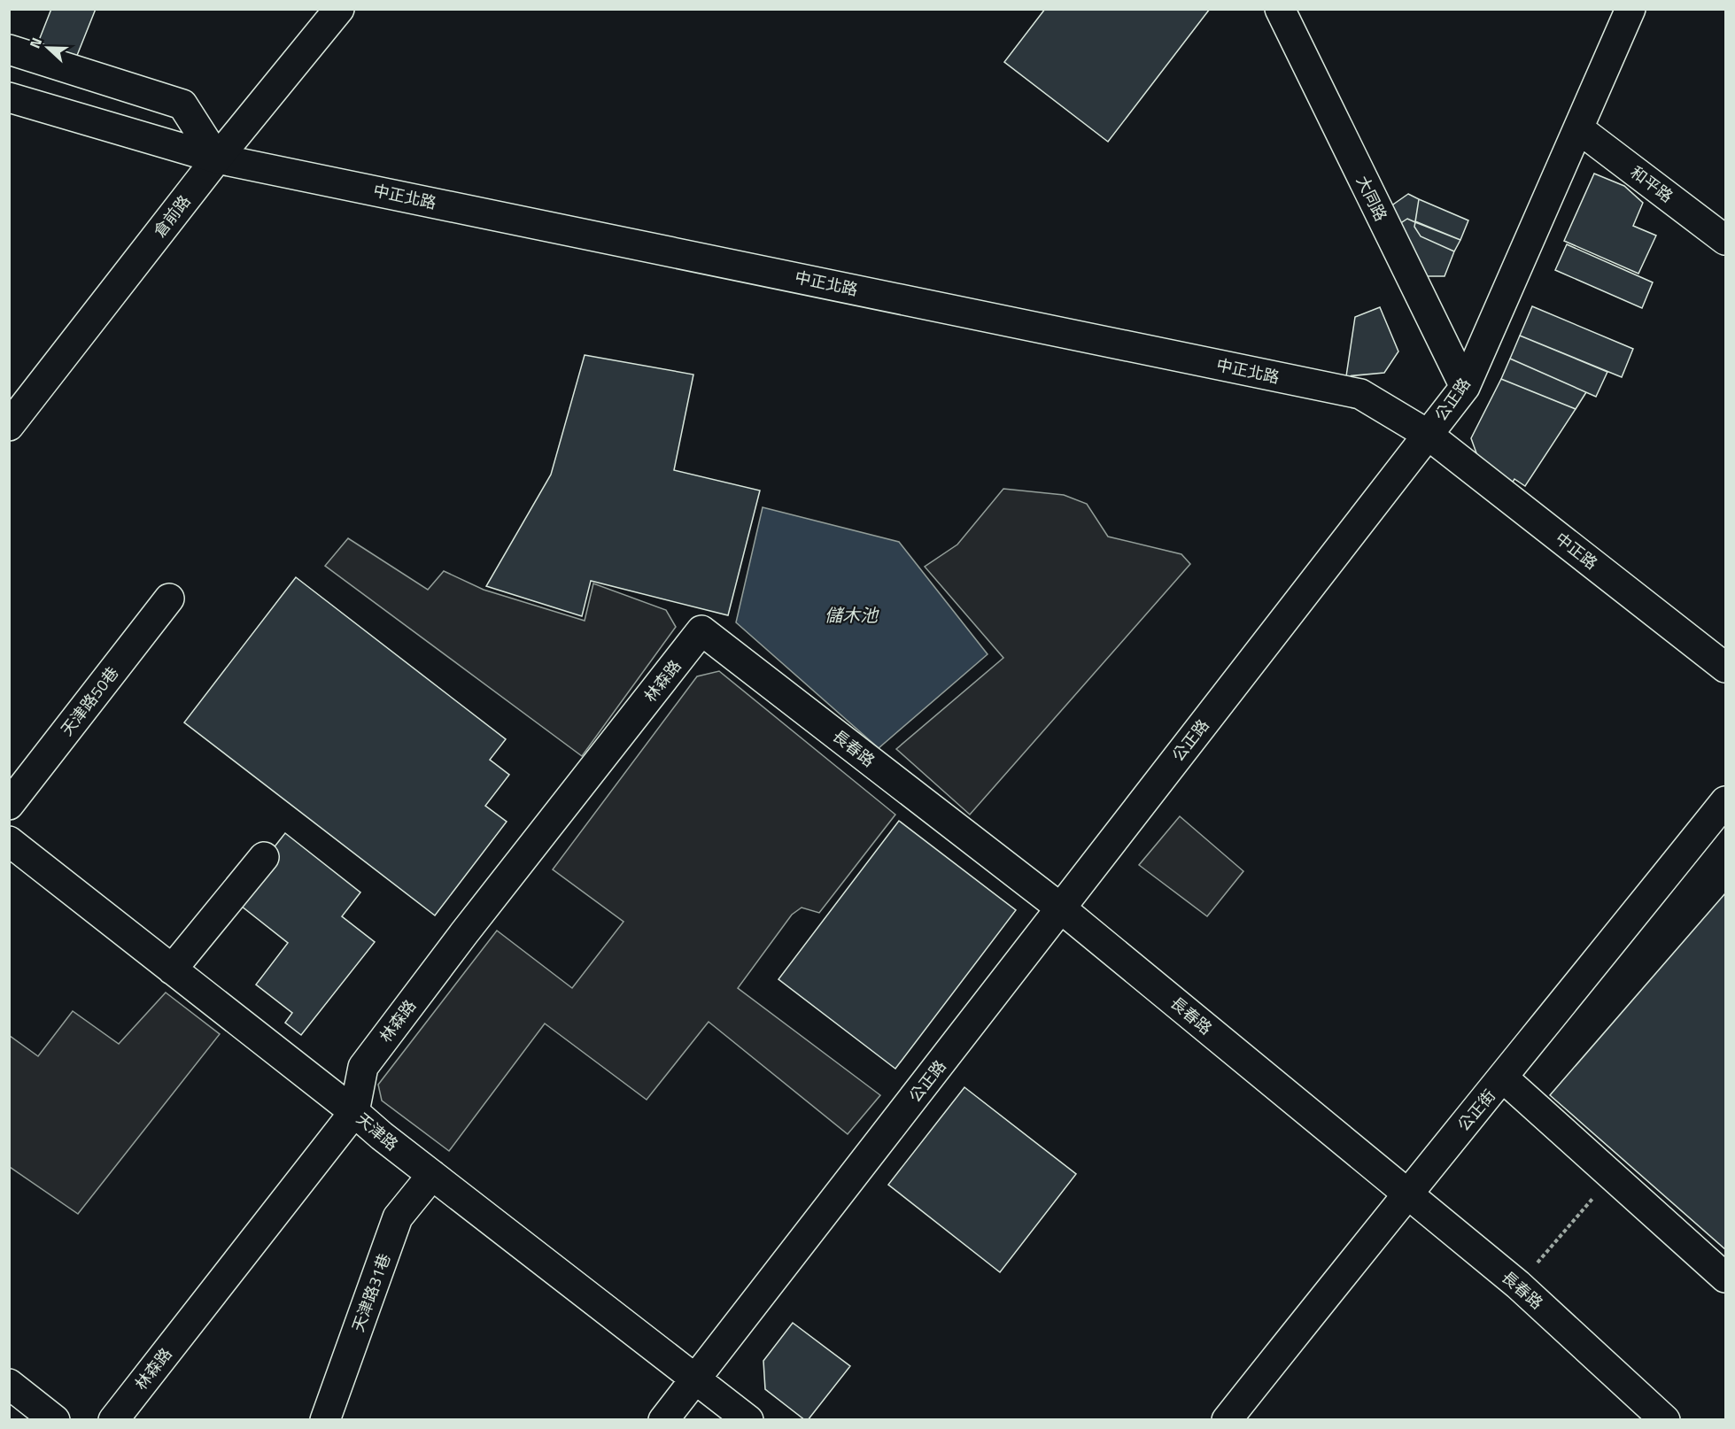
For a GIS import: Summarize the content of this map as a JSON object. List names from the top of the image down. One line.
{"streets":{"street":["和平路","中正北路","大同路","倉前路","公正路","中正路","林森路","天津路50巷","長春路","公正街","天津路","天津路31巷"]},"crossings":[["和平路","公正路"],["中正北路","倉前路"],["中正北路","公正路"],["中正北路","中正路"],["大同路","公正路"],["公正路","中正路"],["公正路","長春路"],["公正路","天津路"],["林森路","長春路"],["林森路","天津路"],["長春路","公正街"],["天津路","天津路31巷"]],"water":["儲木池"],"north":"left"}
